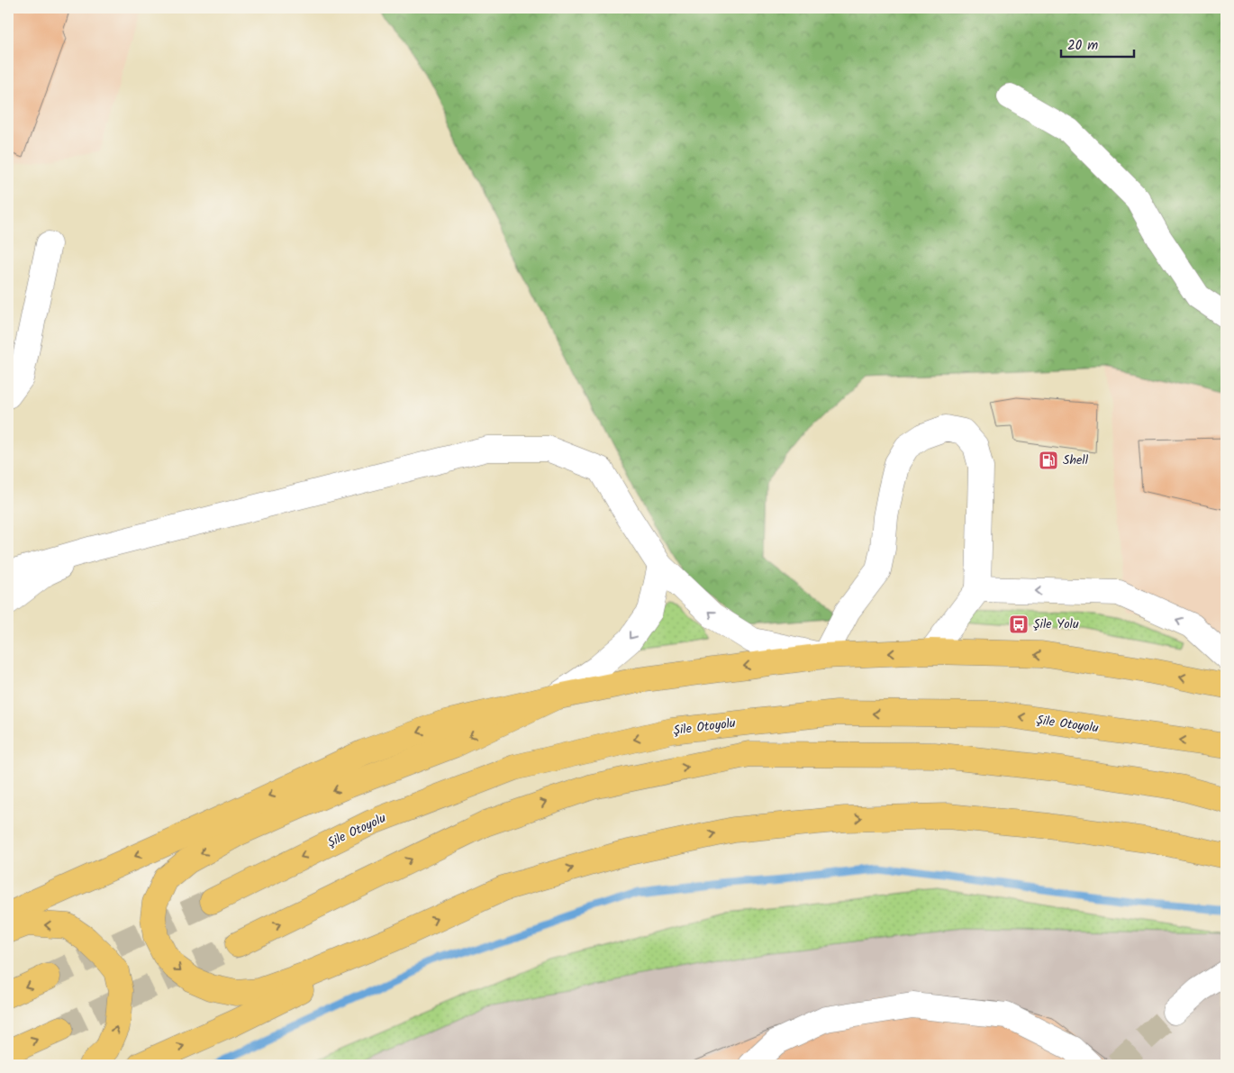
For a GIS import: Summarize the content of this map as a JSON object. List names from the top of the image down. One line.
{"streets":{"main road":["Şile Otoyolu"]},"places":{"fuel station":["Shell"],"bus stop":["Şile Yolu"]},"scale_bar":"20 m"}
